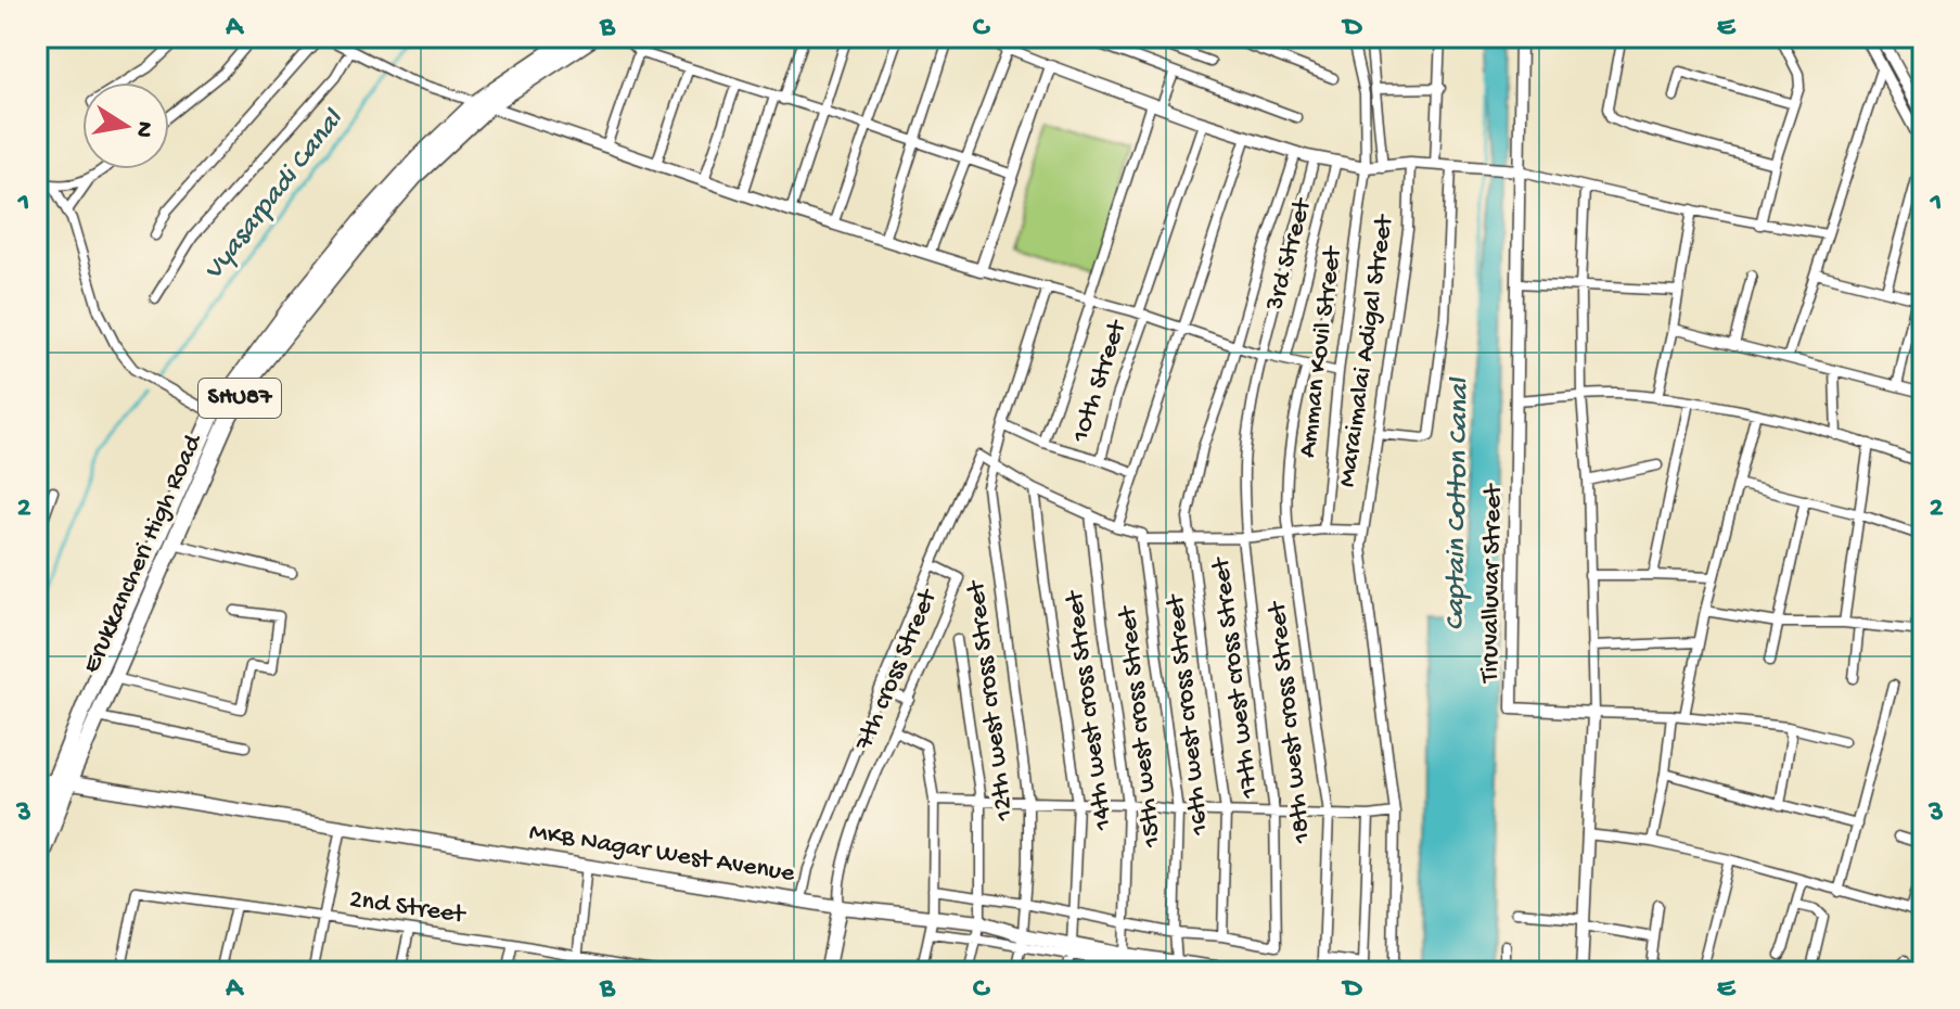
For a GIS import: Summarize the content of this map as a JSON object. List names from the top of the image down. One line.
{"streets":{"main road":["SHU87","Erukkancheri High Road","MKB Nagar West Avenue"],"street":["3rd Street","Maraimalai Adigal Street","Amman Kovil Street","10th Street","Tiruvalluvar Street","7th cross Street","17th west cross Street","12th west cross Street","14th west cross Street","16th west cross Street","18th west cross Street","15th west cross Street","2nd Street"]},"crossings":[["10th Street","12th west cross Street"],["SHU87","Erukkancheri High Road"],["SHU87","MKB Nagar West Avenue"],["Erukkancheri High Road","MKB Nagar West Avenue"],["7th cross Street","12th west cross Street"],["7th cross Street","MKB Nagar West Avenue"],["17th west cross Street","16th west cross Street"],["12th west cross Street","MKB Nagar West Avenue"],["14th west cross Street","MKB Nagar West Avenue"],["15th west cross Street","MKB Nagar West Avenue"]],"water":["Vyasarpadi Canal","Captain Cotton Canal"],"north":"right","grid":{"columns":["A","B","C","D","E"],"rows":["1","2","3"]}}
